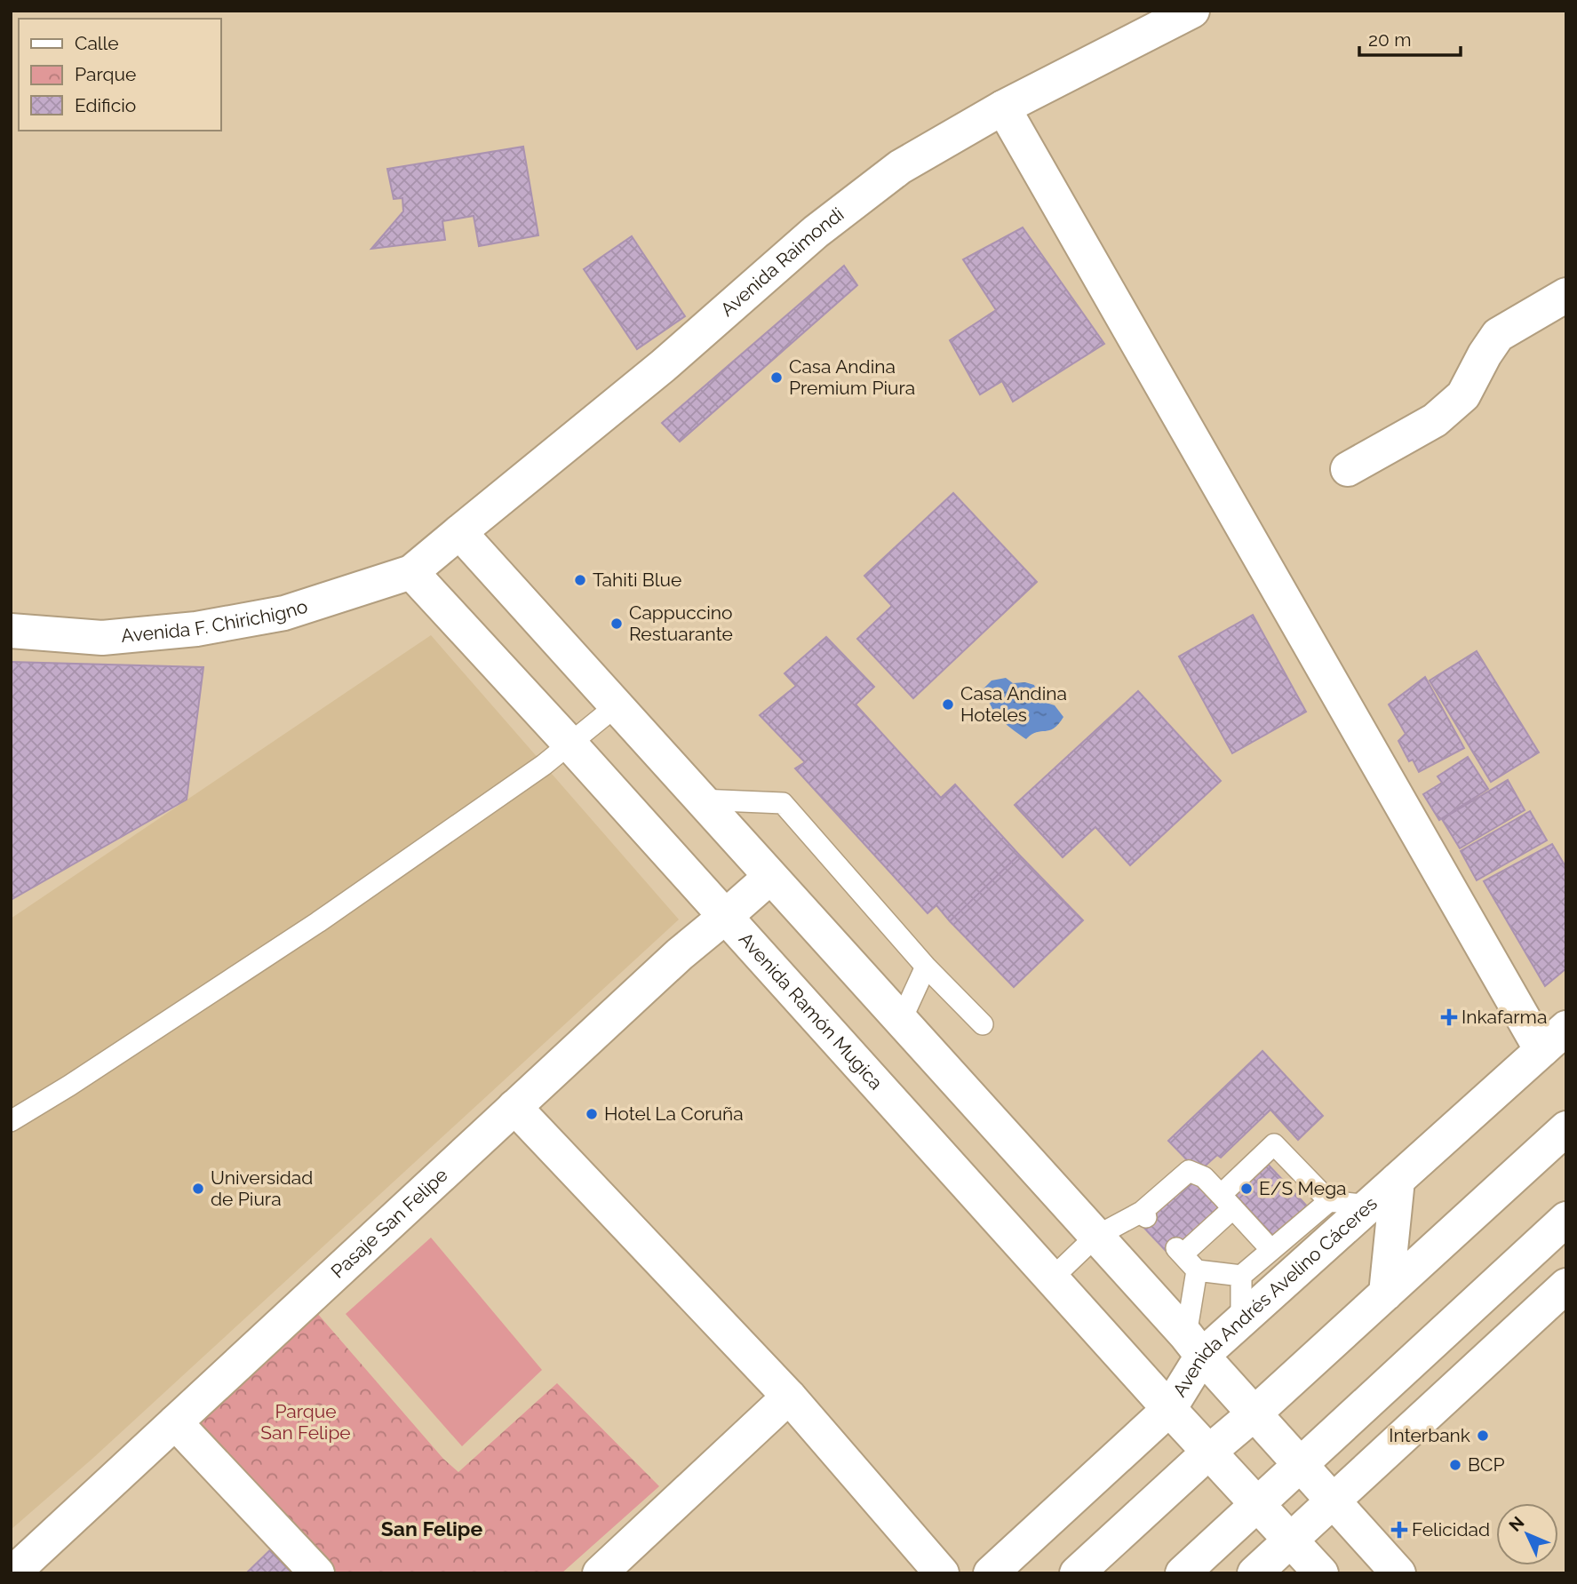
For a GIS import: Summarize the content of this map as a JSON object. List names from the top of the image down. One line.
{"streets":{"main road":["Avenida Raimondi","Avenida F. Chirichigno","Avenida Ramón Mugica","Pasaje San Felipe","Avenida Andrés Avelino Cáceres"]},"crossings":[["Avenida Raimondi","Avenida F. Chirichigno"],["Avenida Raimondi","Avenida Ramón Mugica"],["Avenida F. Chirichigno","Avenida Ramón Mugica"],["Avenida Ramón Mugica","Pasaje San Felipe"],["Avenida Ramón Mugica","Avenida Andrés Avelino Cáceres"]],"districts":["San Felipe"],"parks":["Parque San Felipe"],"places":{"other":["Casa Andina Premium Piura","Tahiti Blue","Cappuccino Restuarante","Casa Andina Hoteles","Hotel La Coruña","Universidad de Piura","E/S Mega","Interbank","BCP"],"health":["Inkafarma","Felicidad"]},"legend":["Calle","Parque","Edificio"],"scale_bar":"20 m","north":"top left"}
